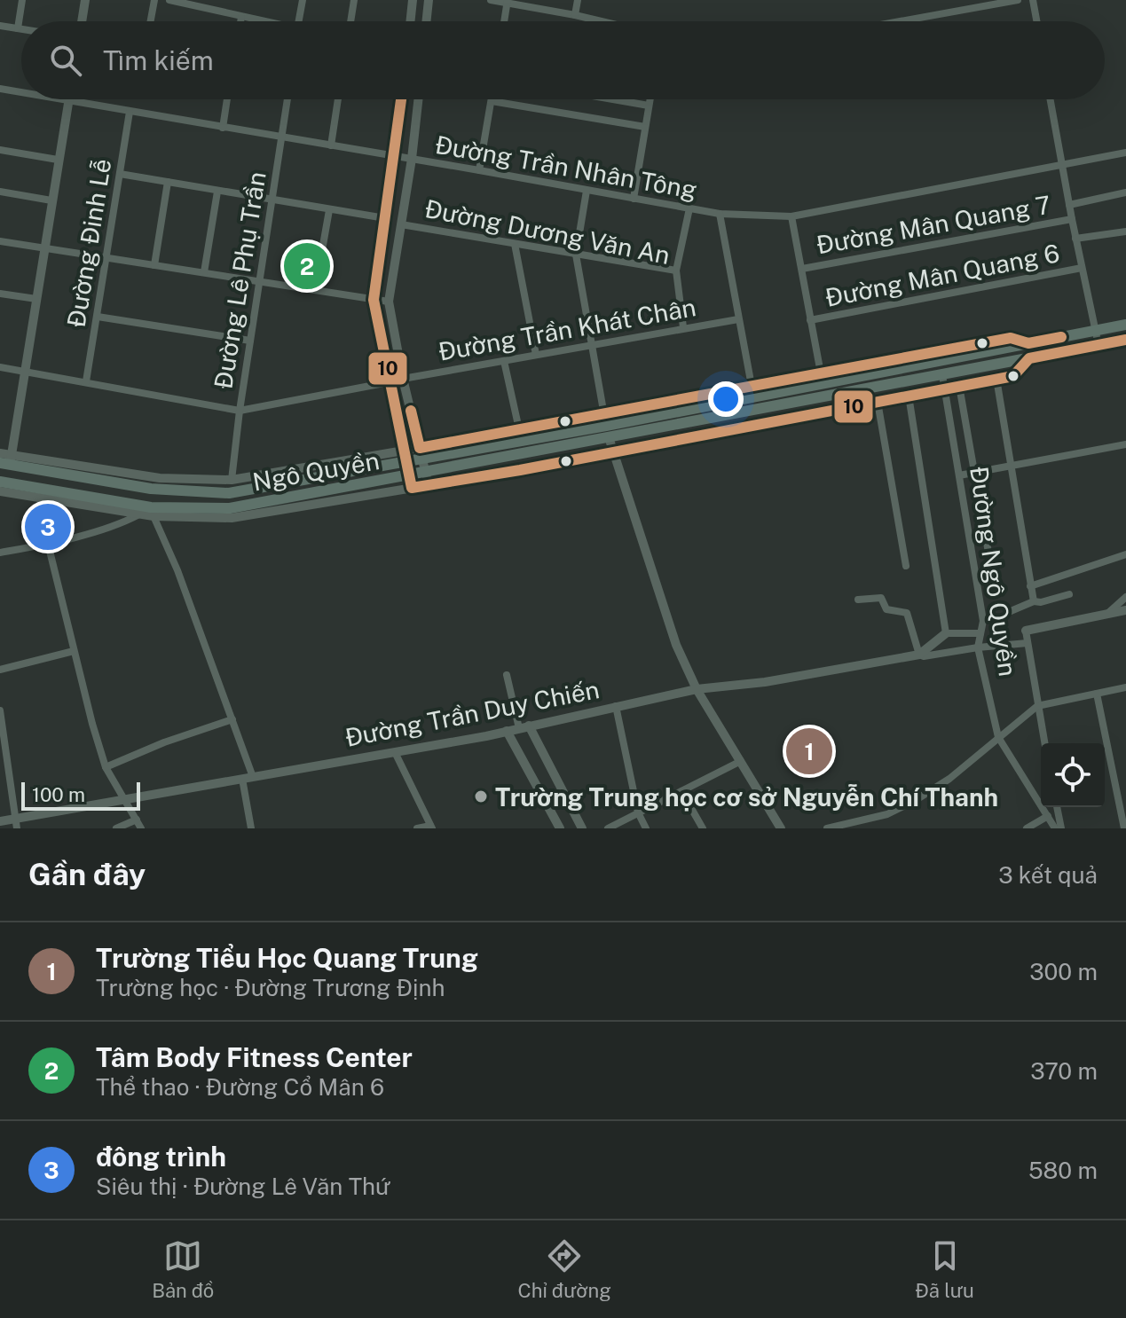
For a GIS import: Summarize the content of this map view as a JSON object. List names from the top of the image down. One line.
{"streets":{"highway":["Ngô Quyền"],"street":["Đường Trần Nhân Tông","Đường Mân Quang 7","Đường Dương Văn An","Đường Đinh Lễ","Đường Mân Quang 6","Đường Lê Phụ Trần","Đường Trần Khát Chân","Đường Ngô Quyền","Đường Trần Duy Chiến"]},"crossings":[["Đường Trần Nhân Tông","Đường Đinh Lễ"],["Đường Trần Nhân Tông","Đường Lê Phụ Trần"],["Đường Dương Văn An","Đường Trần Khát Chân"],["Ngô Quyền","Đường Ngô Quyền"]],"places":["Trường Trung học cơ sở Nguyễn Chí Thanh"],"lines":["transit line 10"],"scale_bar":"100 m","page":{"search":"Tìm kiếm","pins":["2","3","1"],"scale":"100 m","heading":["Gần đây","3 kết quả"],"list":[{"mark":"1","name":"Trường Tiểu Học Quang Trung","note":"Trường học · Đường Trương Định","value":"300 m"},{"mark":"2","name":"Tâm Body Fitness Center","note":"Thể thao · Đường Cổ Mân 6","value":"370 m"},{"mark":"3","name":"đông trình","note":"Siêu thị · Đường Lê Văn Thứ","value":"580 m"}],"nav":["Bản đồ","Chỉ đường","Đã lưu"]}}
